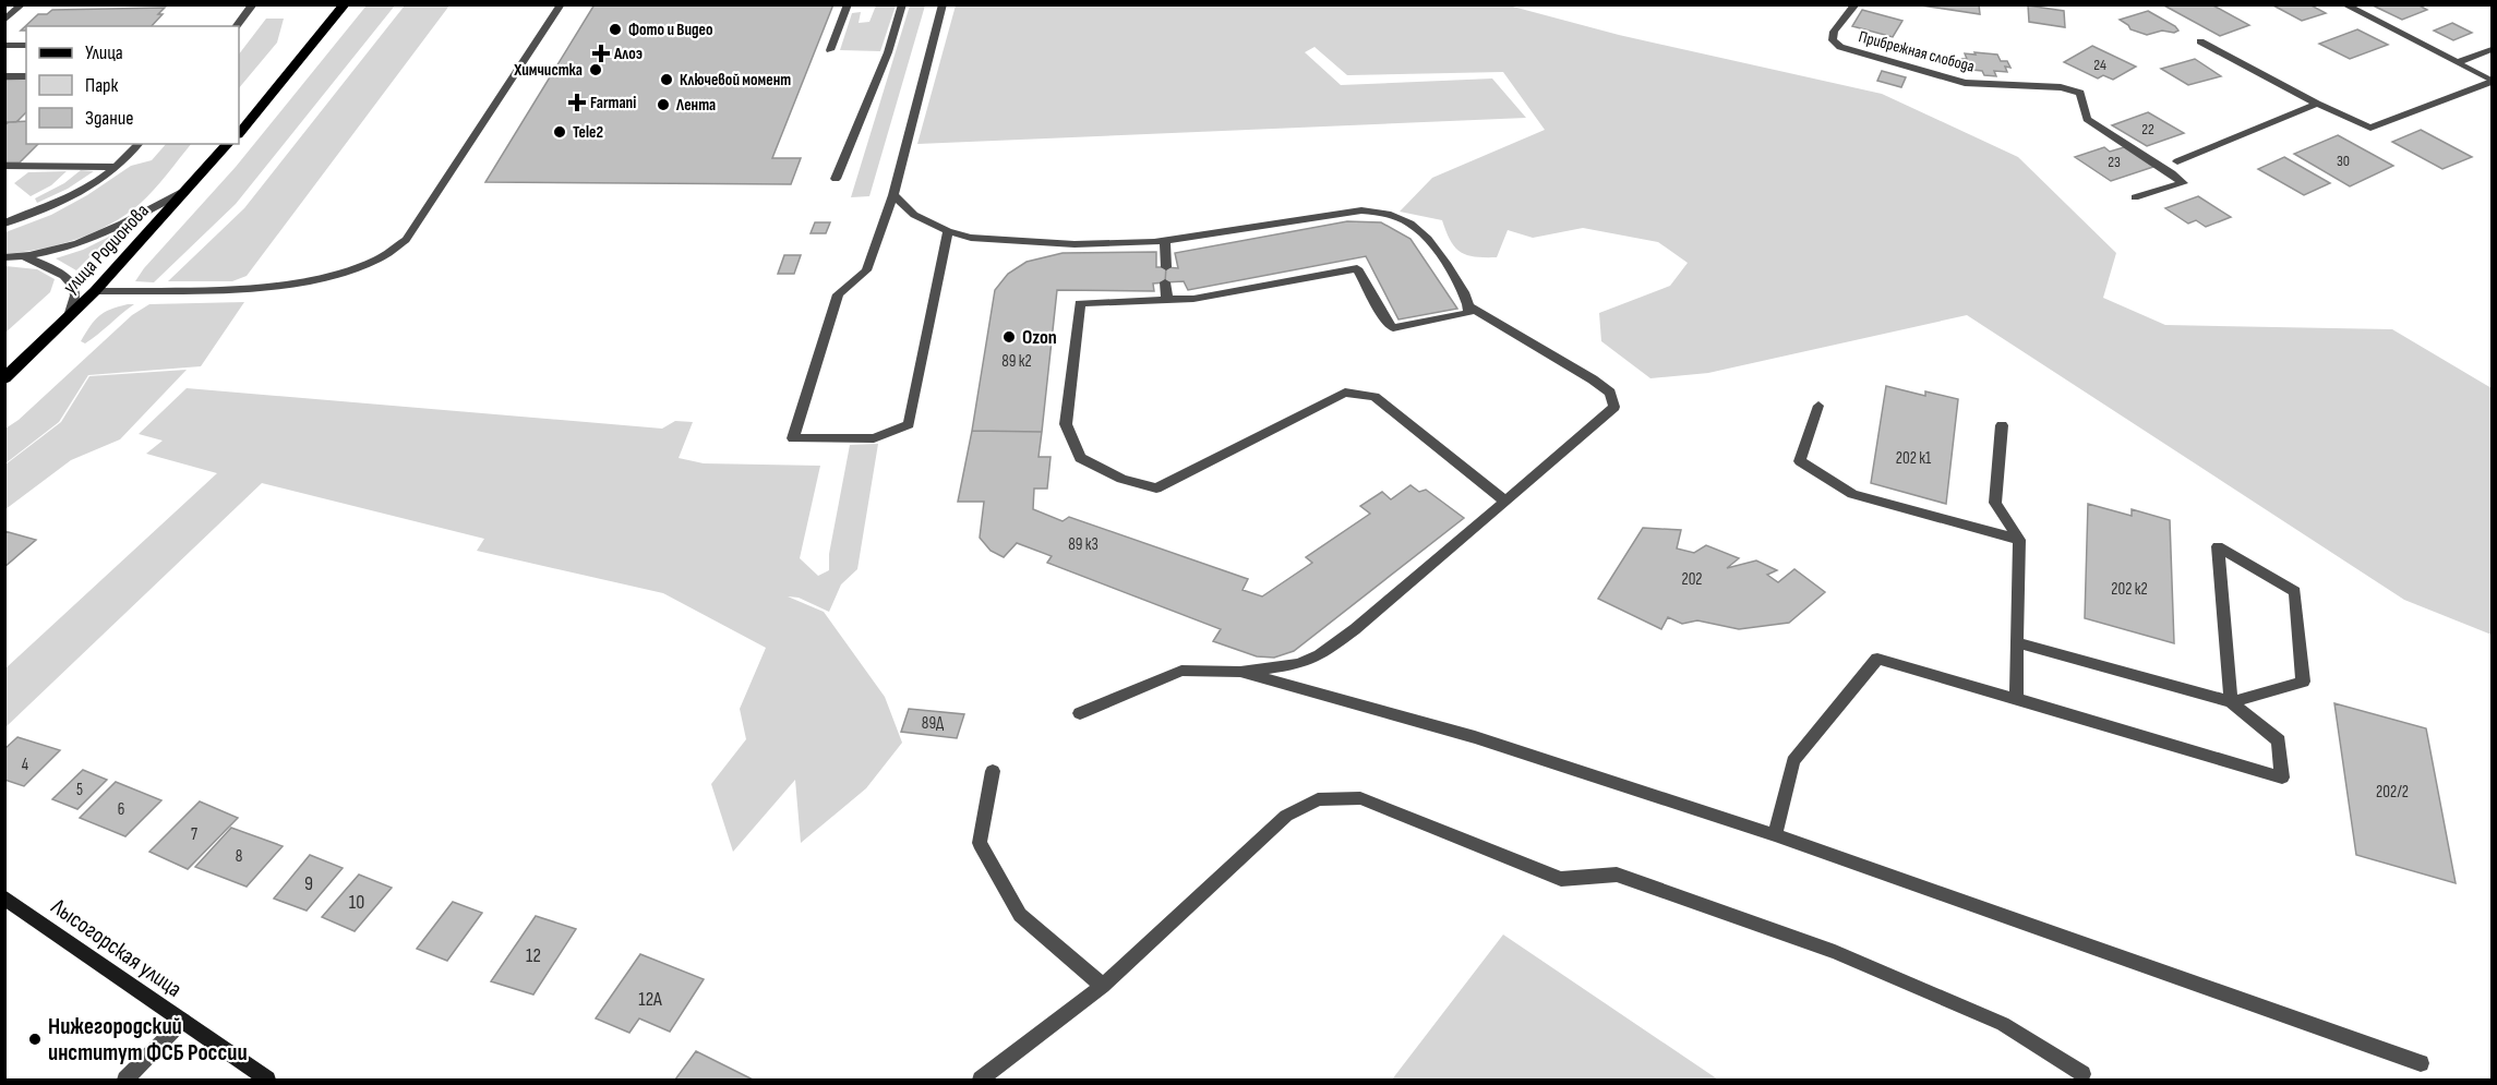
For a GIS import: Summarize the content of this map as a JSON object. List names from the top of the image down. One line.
{"streets":{"main road":["улица Родионова"],"street":["Прибрежная слобода","Лысогорская улица"]},"places":{"other":["Фото и Видео","Химчистка","Ключевой момент","Лента","Tele2","Ozon","Нижегородский институт ФСБ России"],"health":["Алоэ","Farmani"]},"house_numbers":["24","22","30","23","89 к2","202 к1","89 к3","202","202 к2","89Д","4","5","202/2","6","7","8","9","10","12","12А"],"legend":["Улица","Парк","Здание"]}
